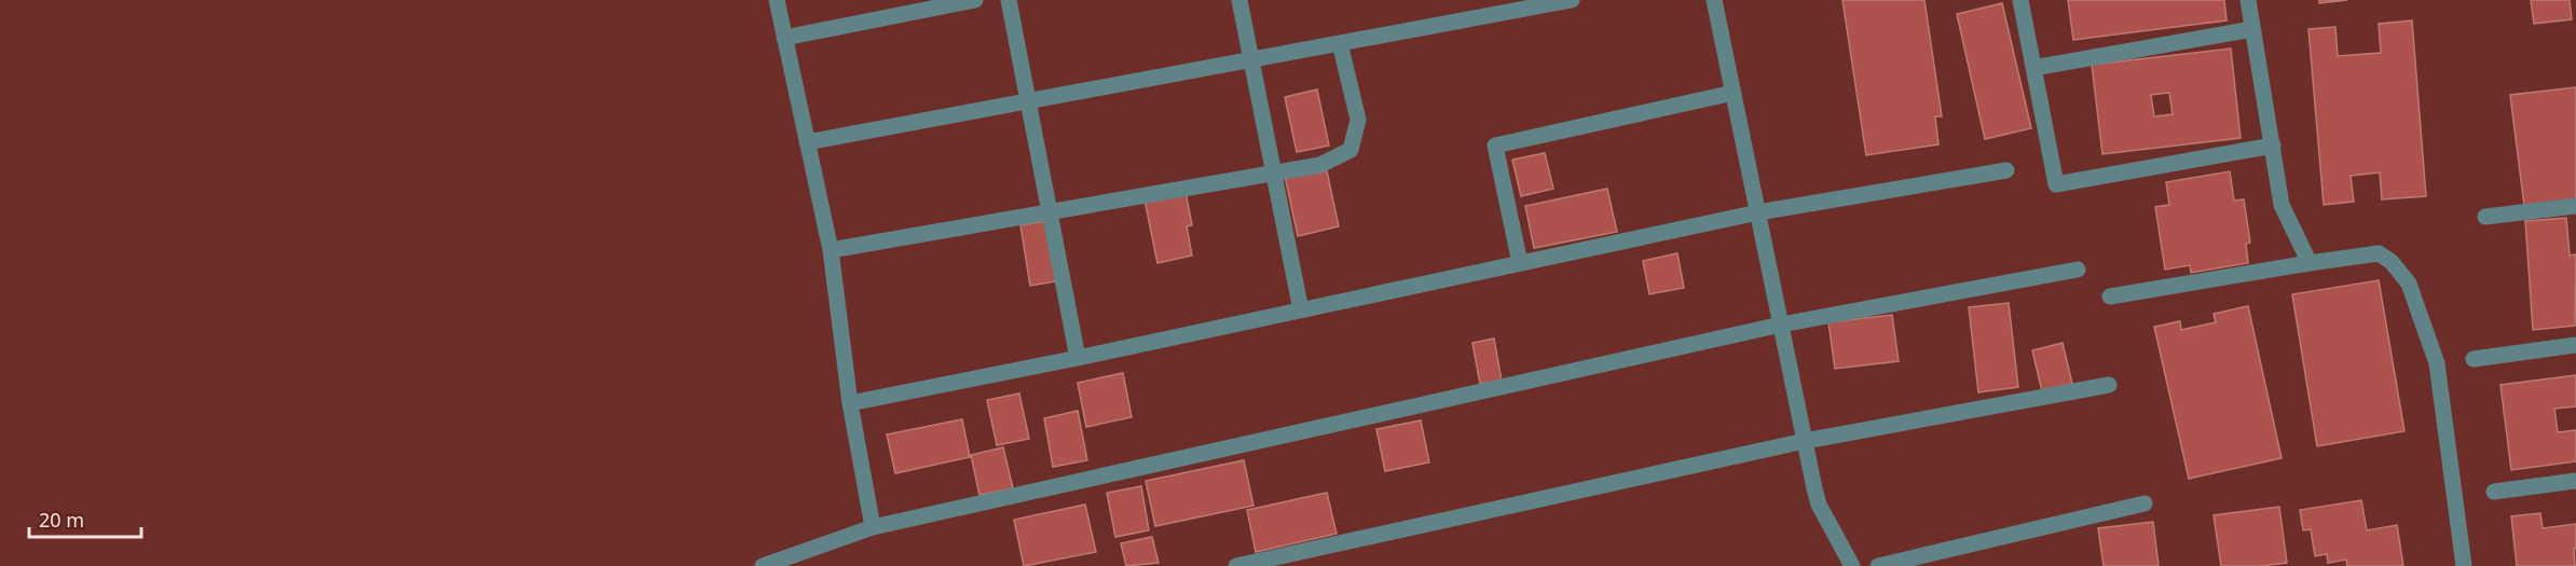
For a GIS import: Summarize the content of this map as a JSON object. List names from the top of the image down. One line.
{"scale_bar":"20 m"}
